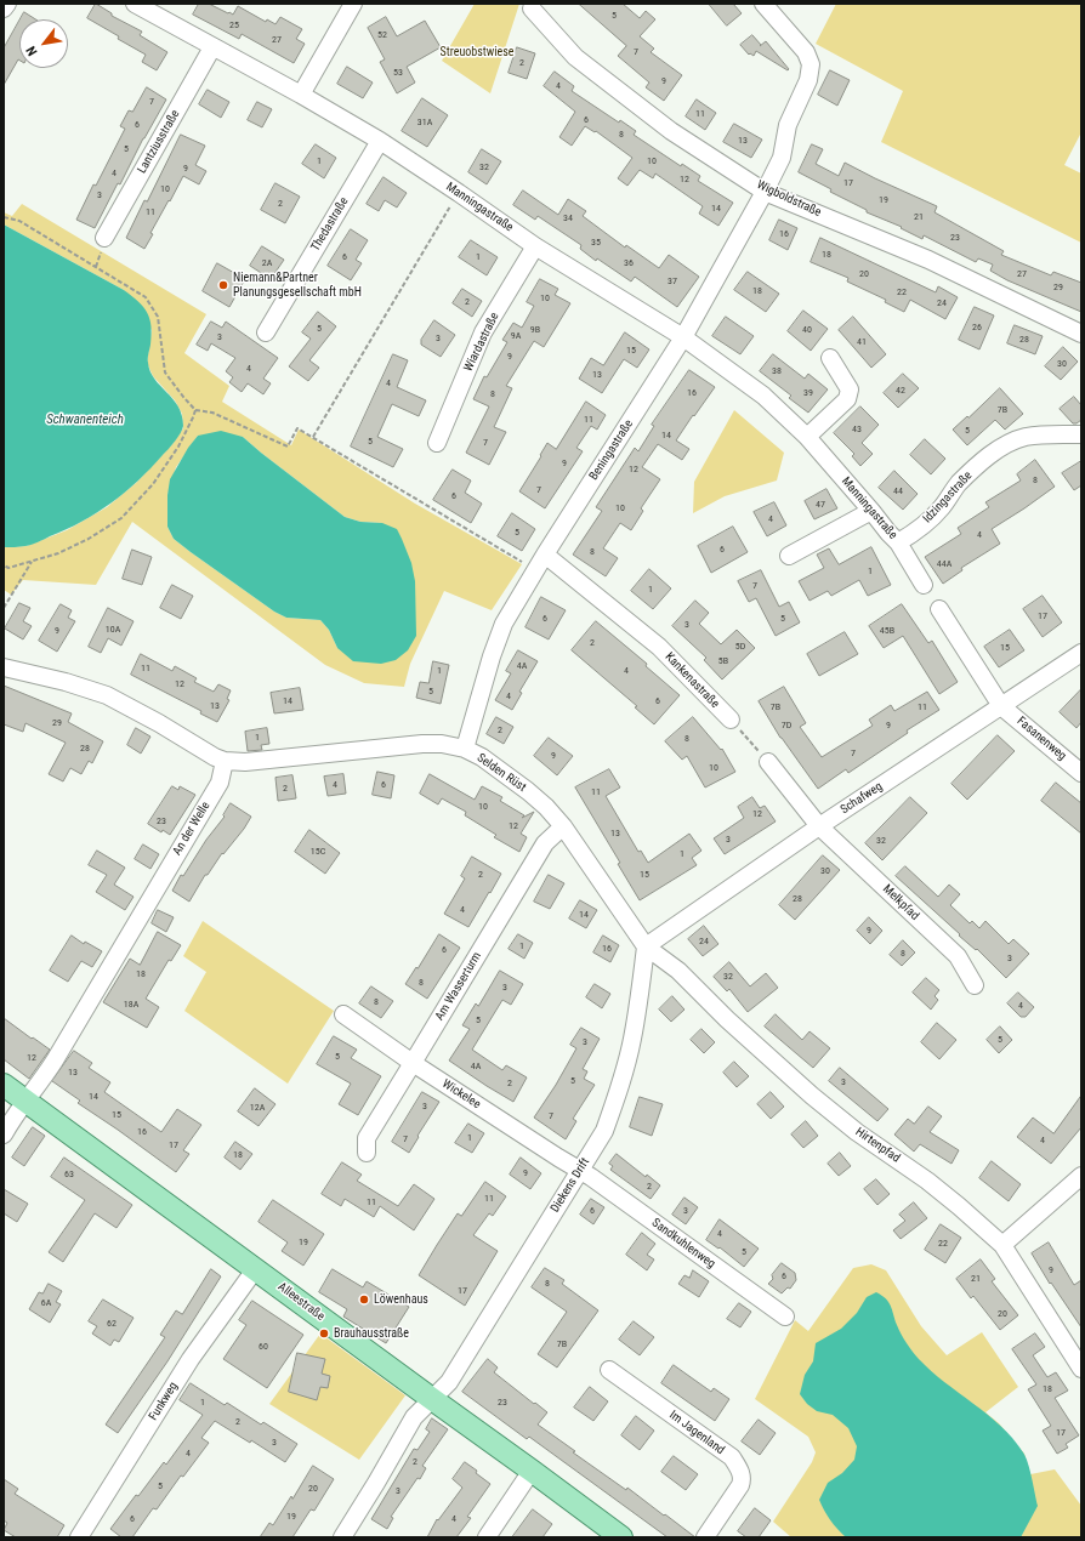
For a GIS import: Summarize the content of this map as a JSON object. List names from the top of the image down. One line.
{"streets":{"main road":["Alleestraße"],"street":["Lantziusstraße","Wigboldstraße","Manningastraße","Thedastraße","Wiardastraße","Beningastraße","Idzingastraße","Kankenastraße","Fasanenweg","Selden Rüst","Schafweg","An der Welle","Melkpfad","Am Wasserturm","Wickelee","Hirtenpfad","Diekens Drift","Sandkuhlenweg","Funkweg","Im Jagenland"]},"crossings":[["Lantziusstraße","Manningastraße"],["Wigboldstraße","Beningastraße"],["Manningastraße","Thedastraße"],["Manningastraße","Wiardastraße"],["Manningastraße","Beningastraße"],["Manningastraße","Idzingastraße"],["Beningastraße","Kankenastraße"],["Beningastraße","Selden Rüst"],["Fasanenweg","Schafweg"],["Selden Rüst","Schafweg"],["Selden Rüst","An der Welle"],["Selden Rüst","Am Wasserturm"],["Selden Rüst","Hirtenpfad"],["Selden Rüst","Diekens Drift"],["Schafweg","Melkpfad"],["Schafweg","Hirtenpfad"],["Schafweg","Diekens Drift"],["An der Welle","Alleestraße"],["Am Wasserturm","Wickelee"],["Wickelee","Diekens Drift"],["Wickelee","Sandkuhlenweg"],["Hirtenpfad","Diekens Drift"],["Diekens Drift","Sandkuhlenweg"],["Diekens Drift","Alleestraße"],["Alleestraße","Funkweg"]],"water":["Schwanenteich"],"parks":["Streuobstwiese"],"places":["Niemann&Partner Planungsgesellschaft mbH","Löwenhaus","Brauhausstraße"],"house_numbers":["5","25","52","27","7","2","53","9","4","7","11","6","31A","6","8","13","5","1","10","32","9","4","12","17","10","3","19","2","14","11","21","34","16","23","35","18","6","1","2A","36","20","27","37","29","18","22","10","2","24","26","5","9B","40","9A","3","3","28","41","15","9","30","4","38","13","4","42","16","39","8","7B","11","43","5","14","5","7","9","12","8","7","44","6","47","10","4","5","4","6","8","44A","1","7","1","17","6","5","3","10A","9","45B","2","5D","15","5B","4A","11","1","4","12","5","4","14","6","13","7B","11","29","7D","9","2","1","8","28","7","9","10","4","6","2","11","10","12","23","12","13","3","32","15C","1","30","2","15","28","4","14","9","24","1","16","6","8","3","18","32","8","3","8","18A","4","5","5","3","5","12","4A","13","5","3","2","14","3","12A","15","7","16","1","7","4","17","18","9","63","2","11","11","6","3","4","19","22","5","9","6","21","8","17","6A","20","62","7B","60","18","1","23","2","17","3","4","2","5","20","3","19","6","4"],"north":"bottom left"}
